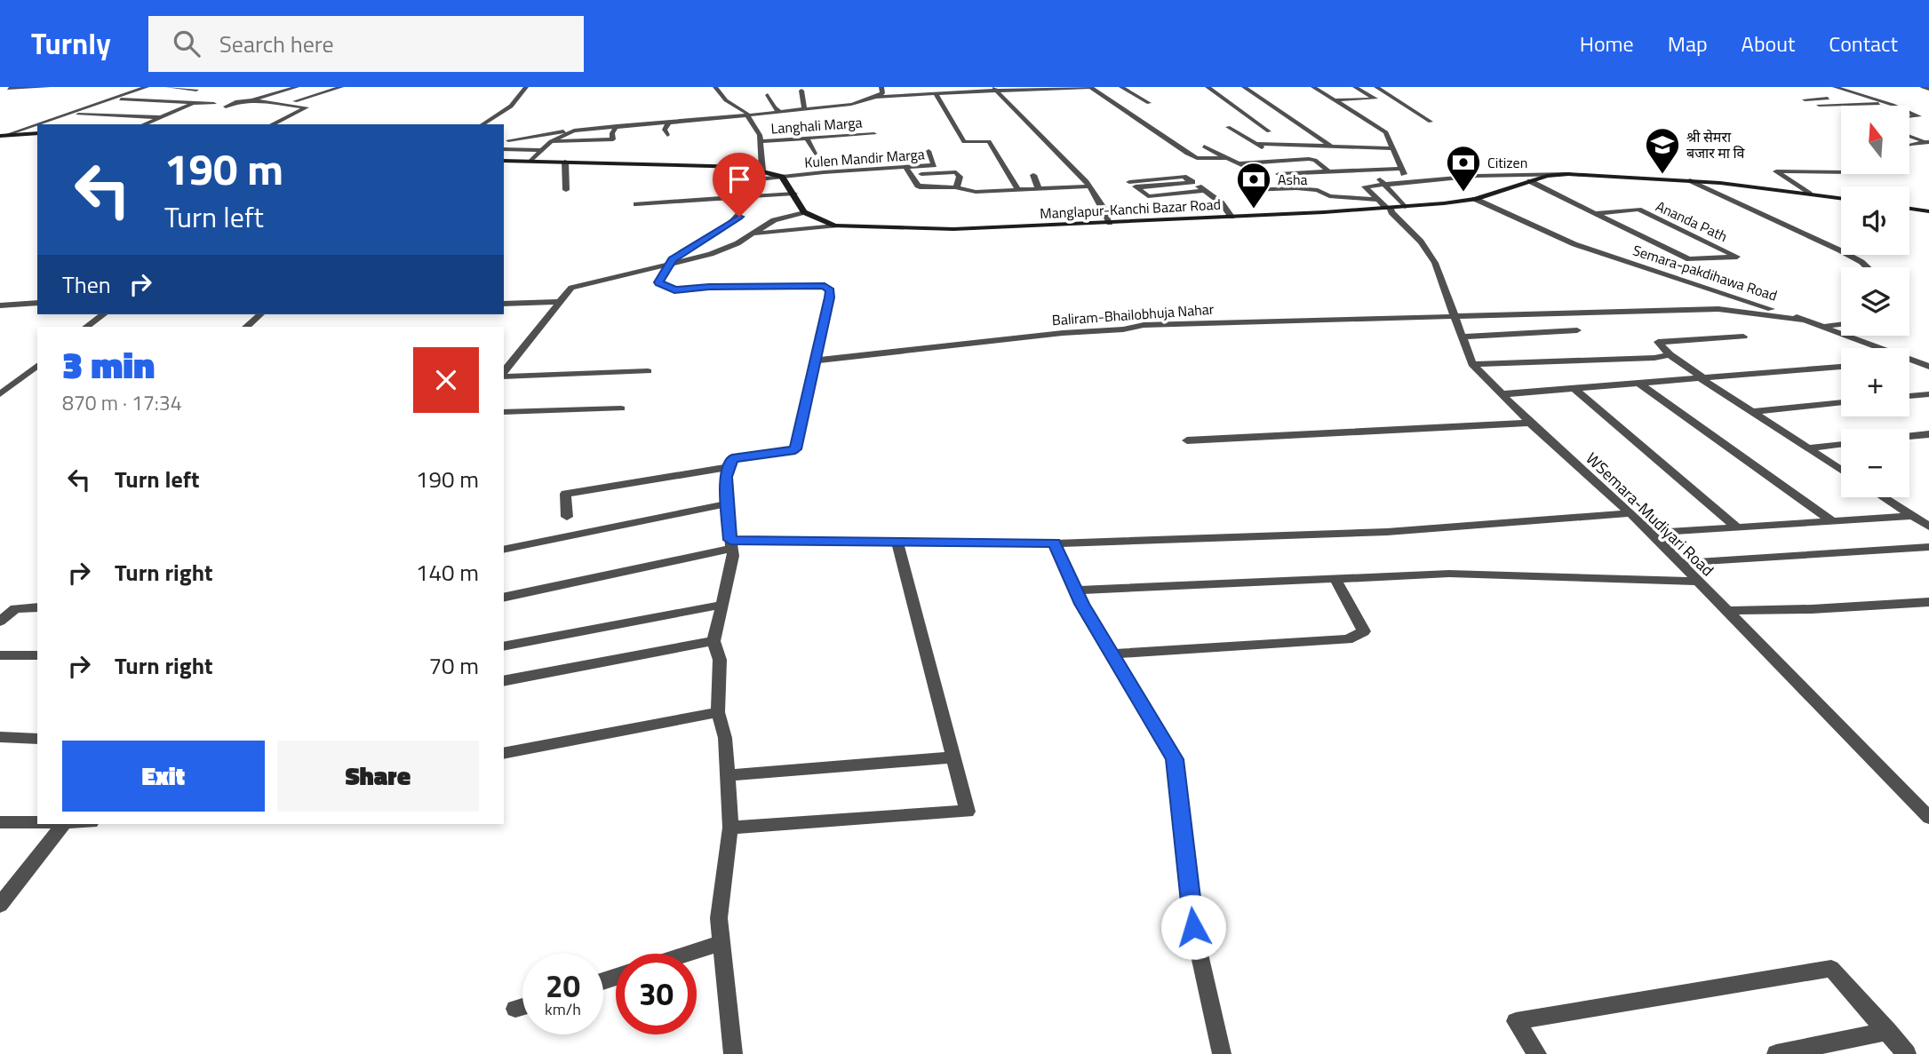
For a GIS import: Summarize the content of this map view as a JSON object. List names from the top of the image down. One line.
{"streets":{"street":["Langhali Marga","Kulen Mandir Marga","Manglapur-Kanchi Bazar Road","Ananda Path","Semara-pakdihawa Road","Baliram-Bhailobhuja Nahar","WSemara-Mudiyari Road"]},"crossings":[["Manglapur-Kanchi Bazar Road","Ananda Path"],["Manglapur-Kanchi Bazar Road","Semara-pakdihawa Road"],["Manglapur-Kanchi Bazar Road","WSemara-Mudiyari Road"],["Semara-pakdihawa Road","Baliram-Bhailobhuja Nahar"],["Baliram-Bhailobhuja Nahar","WSemara-Mudiyari Road"]],"places":{"school or university":["श्री सेमरा बजार मा वि"],"bank":["Citizen","Asha"]},"north":"top","page":{"header":"Turnly","search":"Search here","nav":["Home","Map","About","Contact"],"map_buttons":["+","−"],"turn":["190 m","Turn left"],"then":"Then","heading":["3 min","870 m · 17:34"],"list":[{"name":"Turn left","value":"190 m"},{"name":"Turn right","value":"140 m"},{"name":"Turn right","value":"70 m"}],"buttons":["Exit","Share"],"speed":"20 km/h","limit":"30"}}
